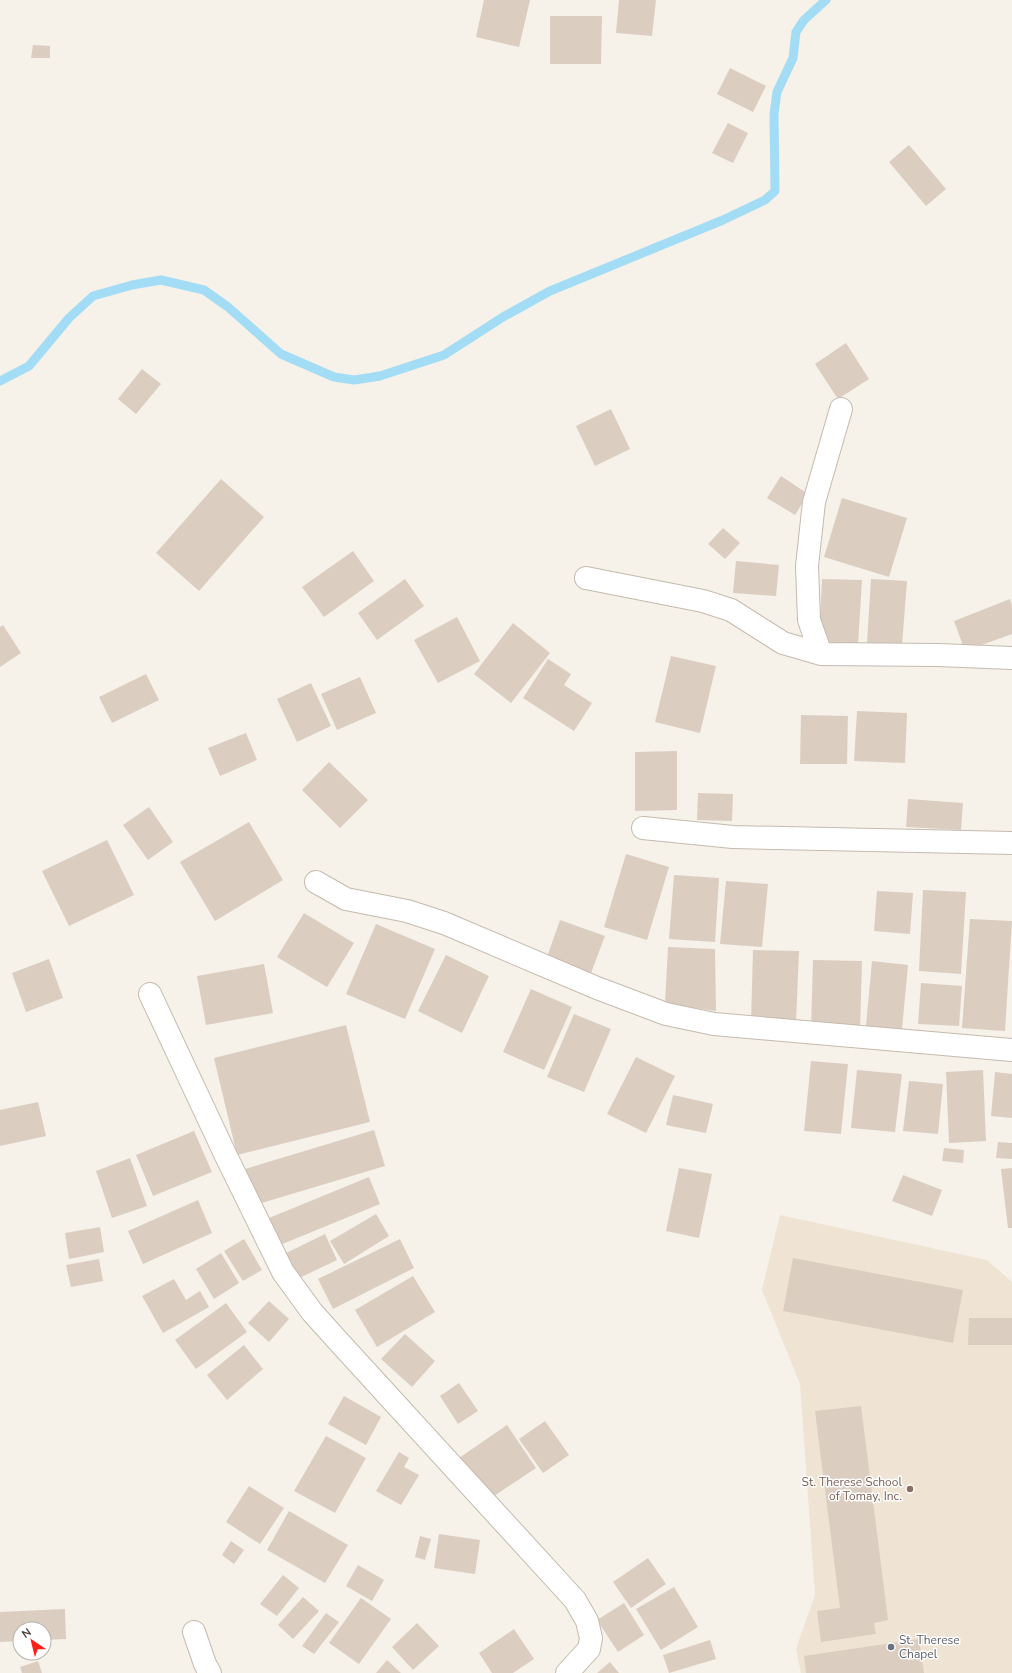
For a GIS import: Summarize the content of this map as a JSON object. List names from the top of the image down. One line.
{"places":["St. Therese School of Tomay, Inc.","St. Therese Chapel"],"north":"top left"}
